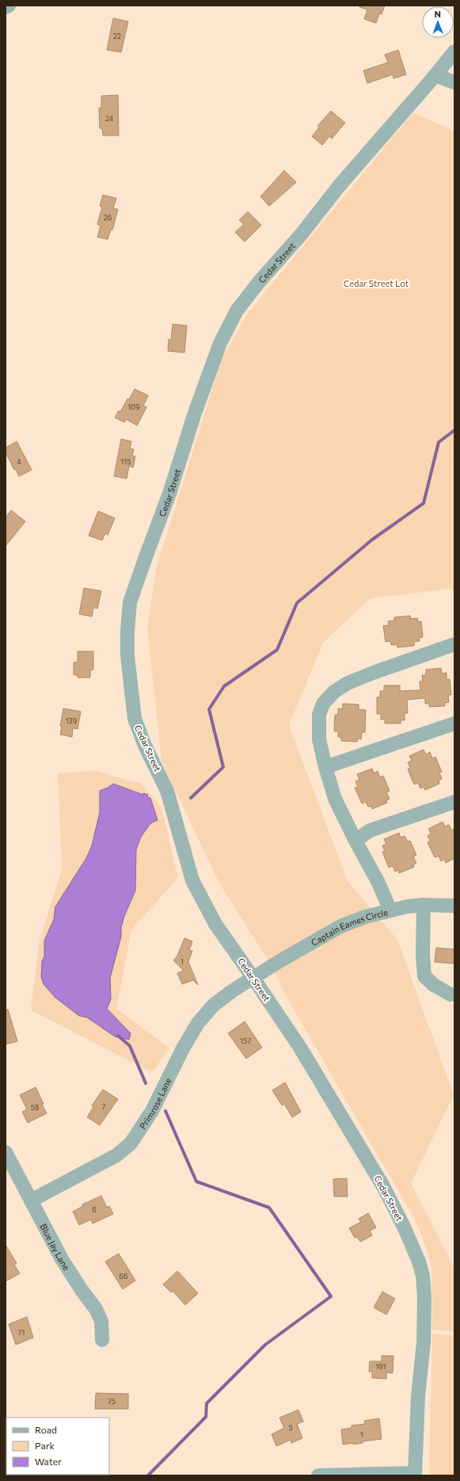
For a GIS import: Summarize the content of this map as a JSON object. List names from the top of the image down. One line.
{"streets":{"street":["Cedar Street","Captain Eames Circle","Primrose Lane","Blue Jay Lane"]},"crossings":[["Cedar Street","Captain Eames Circle"],["Cedar Street","Primrose Lane"],["Captain Eames Circle","Primrose Lane"],["Primrose Lane","Blue Jay Lane"]],"parks":["Cedar Street Lot"],"house_numbers":["22","24","26","109","4","115","139","1","157","7","58","6","66","71","191","75","5","1"],"legend":["Road","Park","Water"],"north":"top"}
